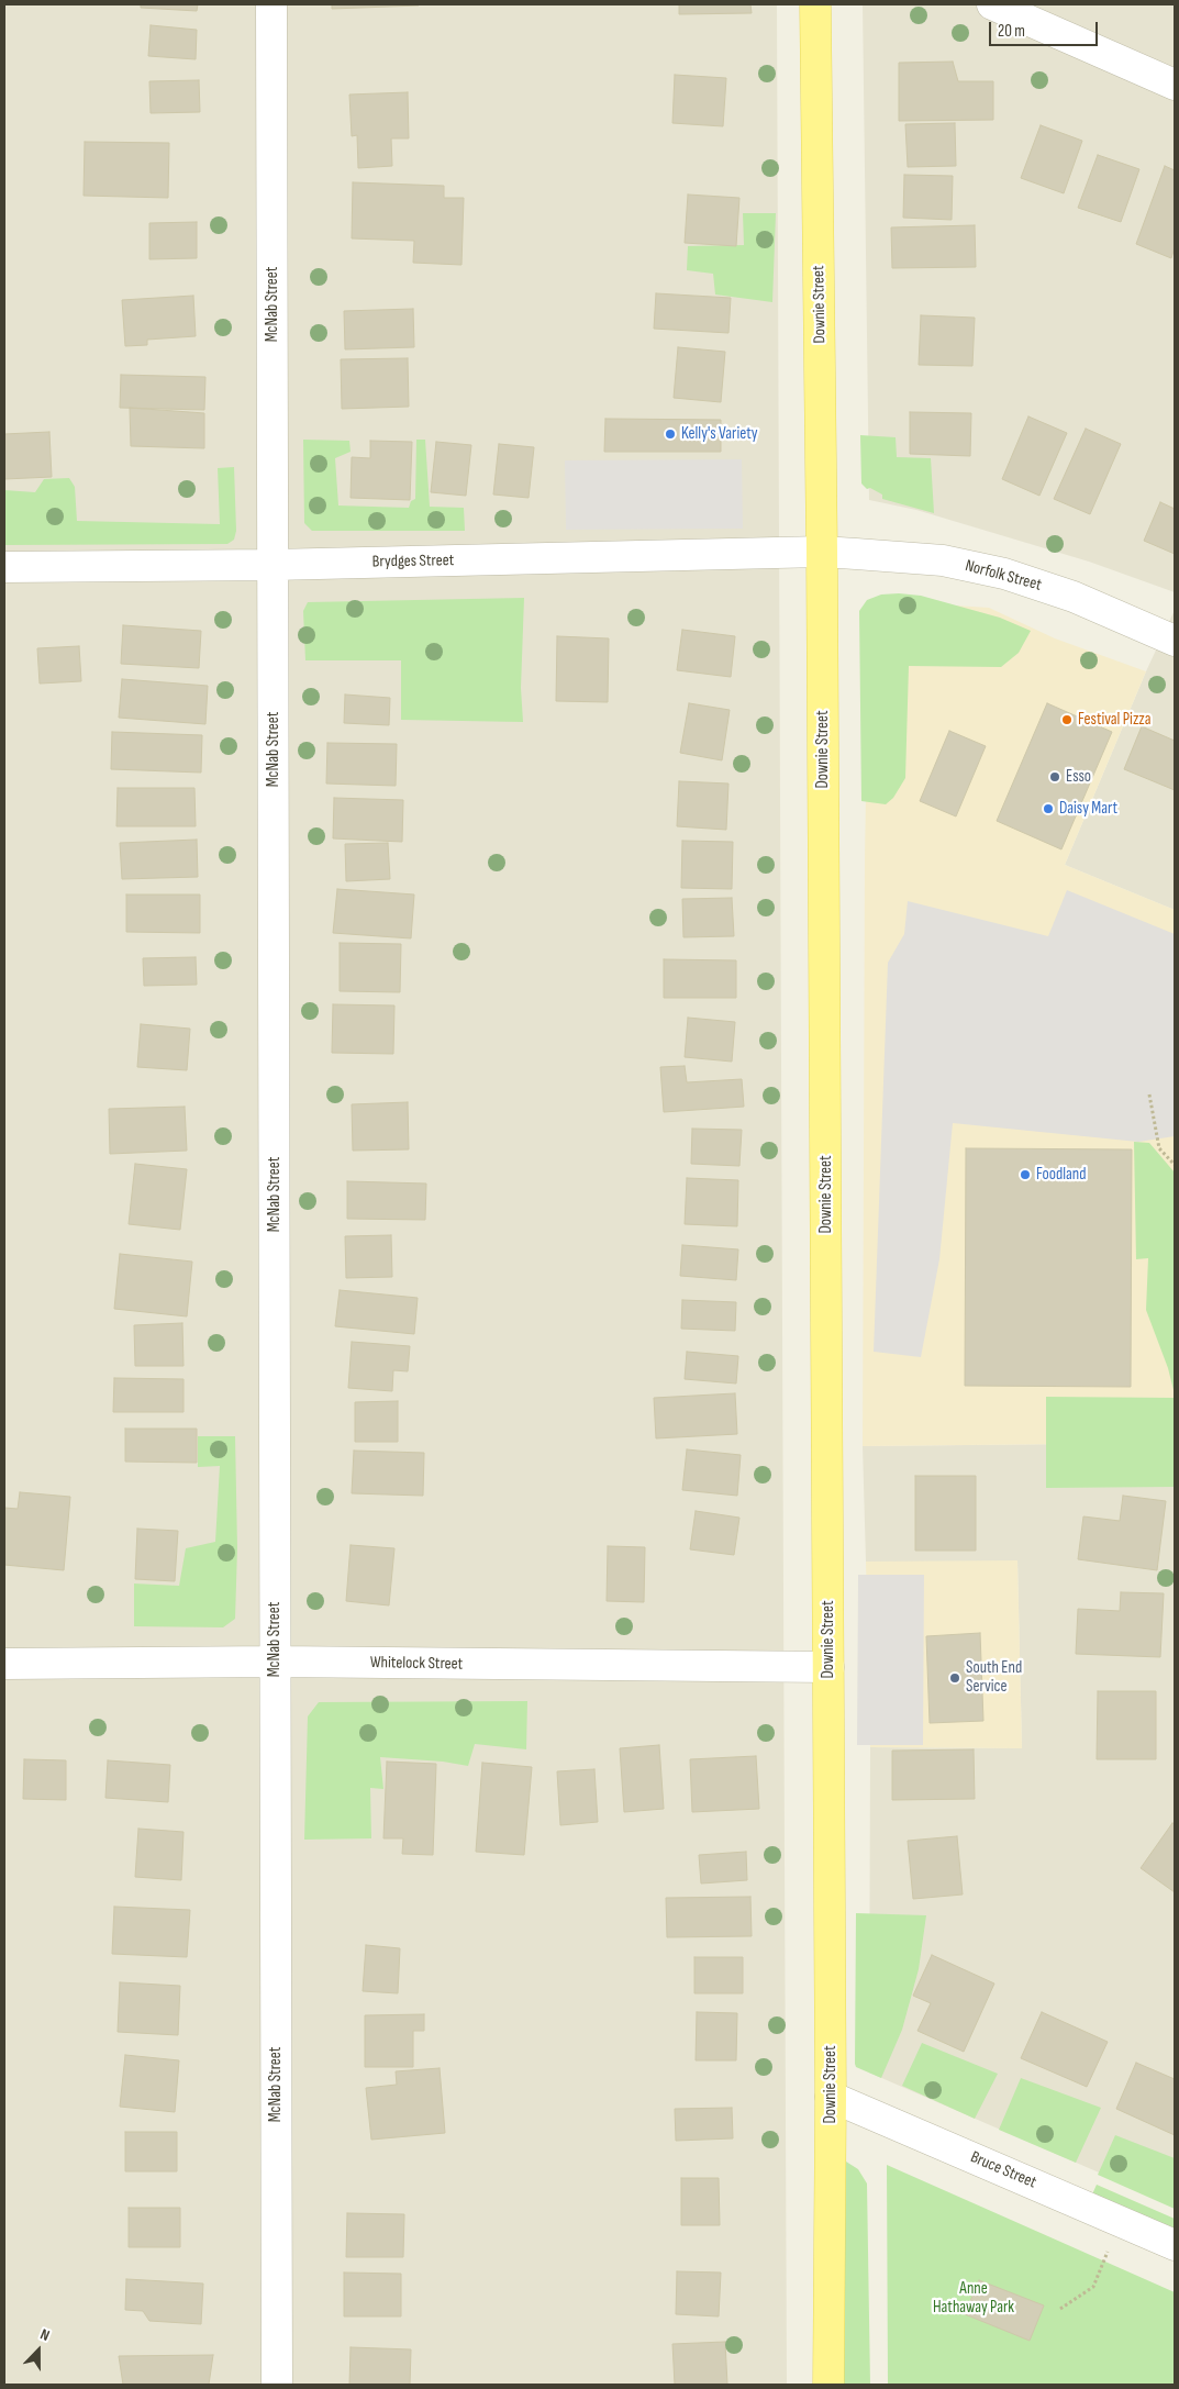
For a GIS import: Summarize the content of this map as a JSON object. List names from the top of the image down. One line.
{"streets":{"main road":["Downie Street"],"street":["McNab Street","Brydges Street","Norfolk Street","Whitelock Street","Bruce Street"]},"crossings":[["McNab Street","Brydges Street"],["McNab Street","Whitelock Street"],["Downie Street","Brydges Street"],["Downie Street","Norfolk Street"],["Downie Street","Whitelock Street"],["Downie Street","Bruce Street"],["Brydges Street","Norfolk Street"]],"parks":["Anne Hathaway Park"],"places":["Kelly's Variety","Festival Pizza","Esso","Daisy Mart","Foodland","South End Service"],"scale_bar":"20 m","north":"top"}
